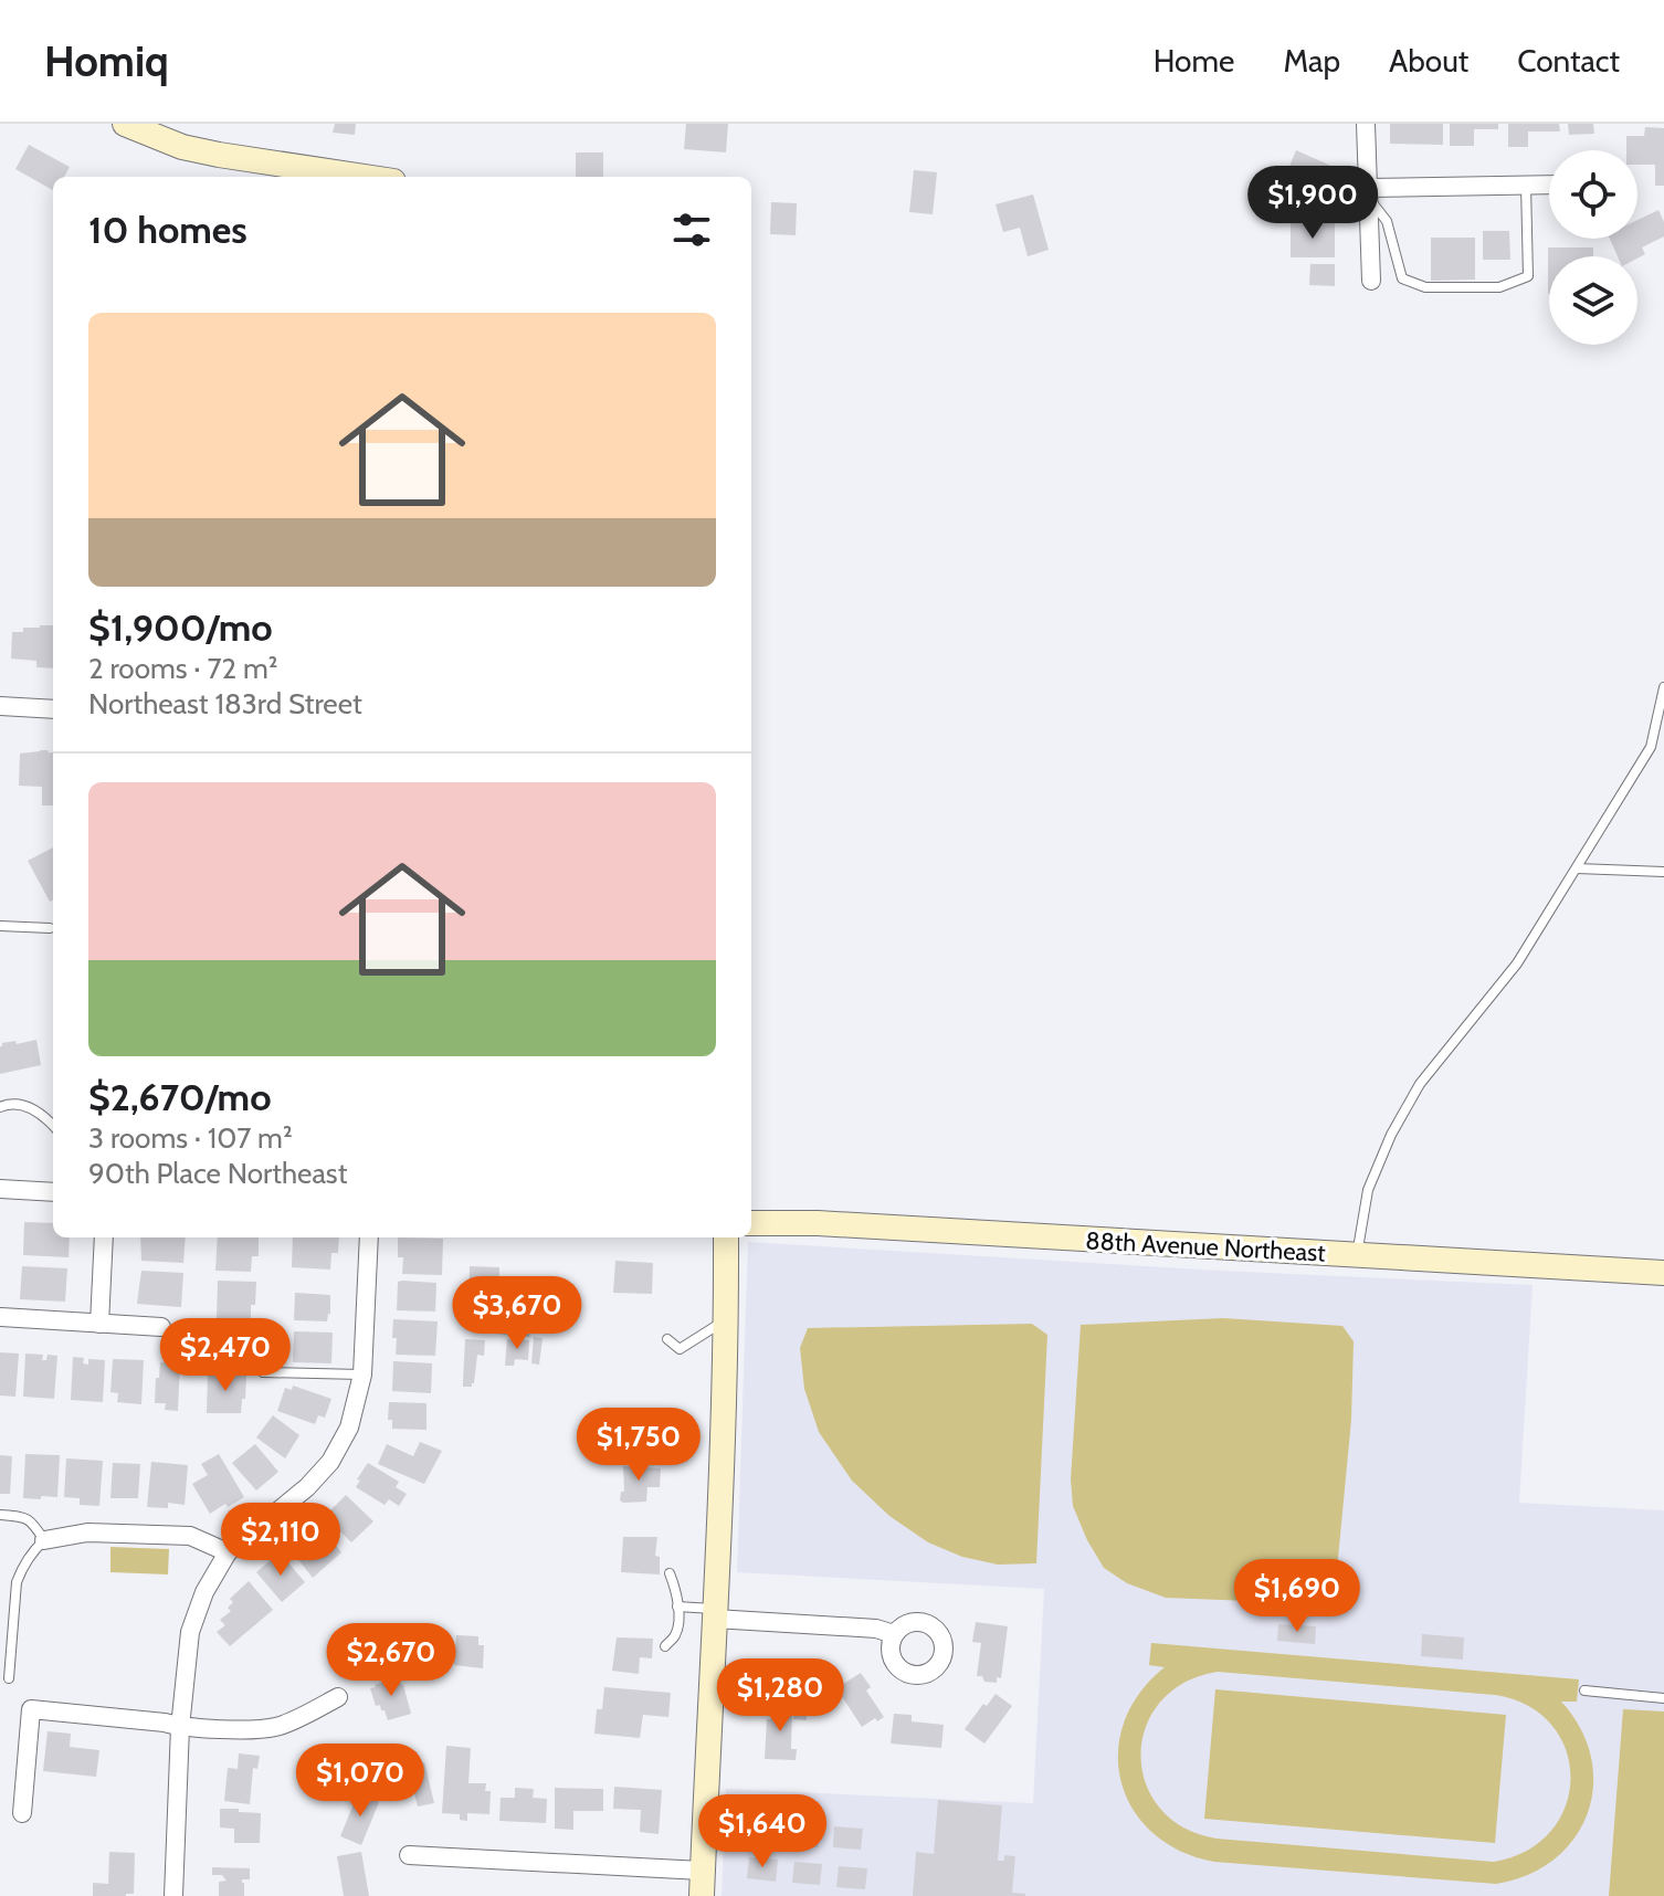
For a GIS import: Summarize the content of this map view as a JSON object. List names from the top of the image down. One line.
{"streets":{"street":["88th Avenue Northeast"]},"page":{"header":"Homiq","nav":["Home","Map","About","Contact"],"price":["$1,900","$3,670","$2,470","$1,750","$2,110","$1,690","$2,670","$1,280","$1,070","$1,640"],"heading":"10 homes","list":[{"name":"$1,900/mo","note":"2 rooms · 72 m² · Northeast 183rd Street"},{"name":"$2,670/mo","note":"3 rooms · 107 m² · 90th Place Northeast"}]}}
